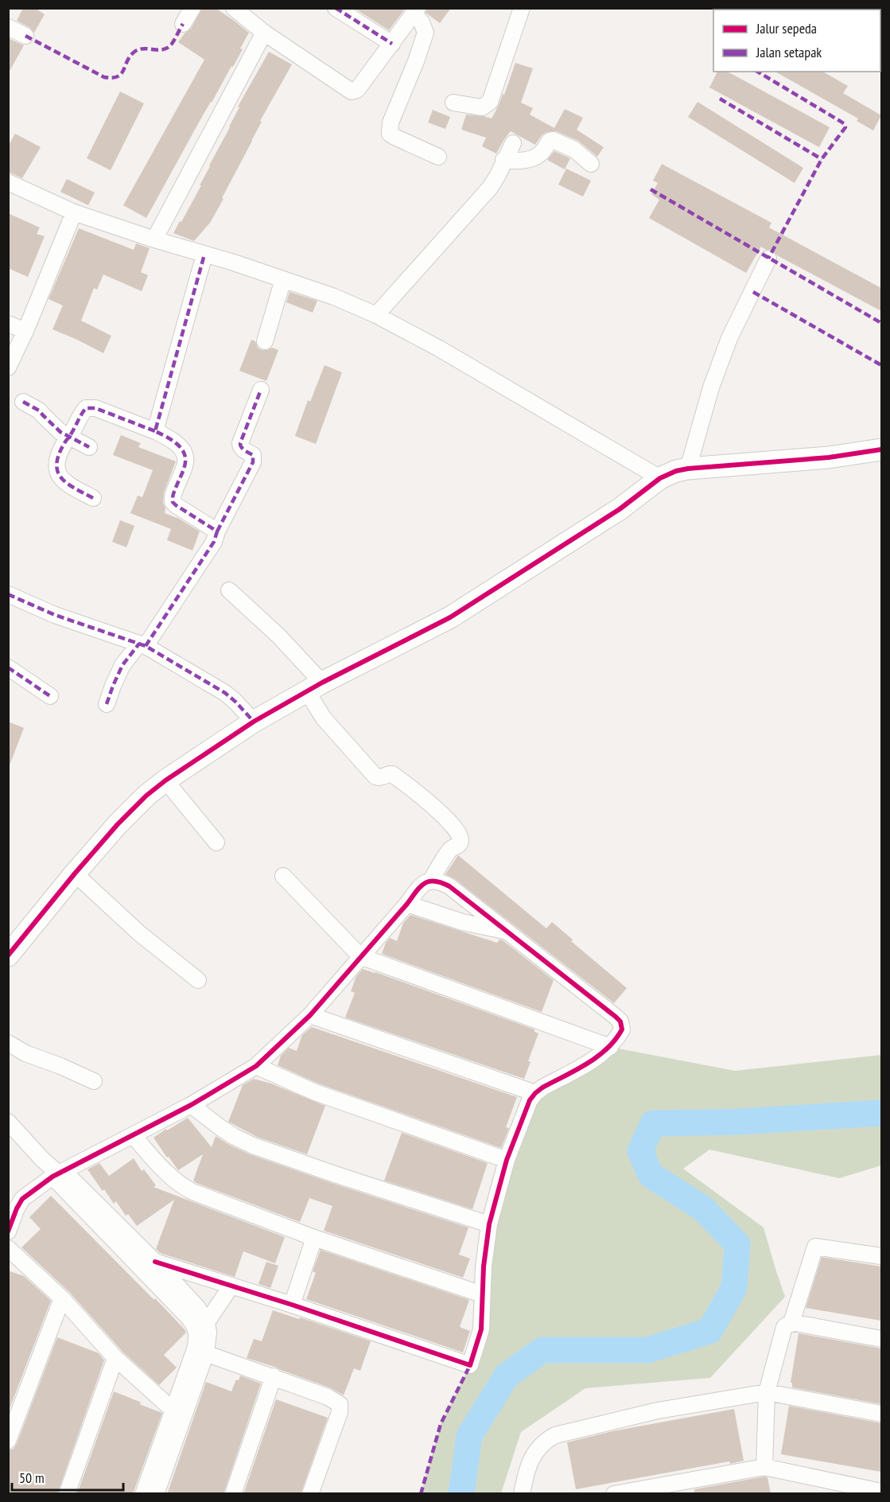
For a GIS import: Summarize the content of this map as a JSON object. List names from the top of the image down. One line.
{"legend":["Jalur sepeda","Jalan setapak"],"scale_bar":"50 m"}
